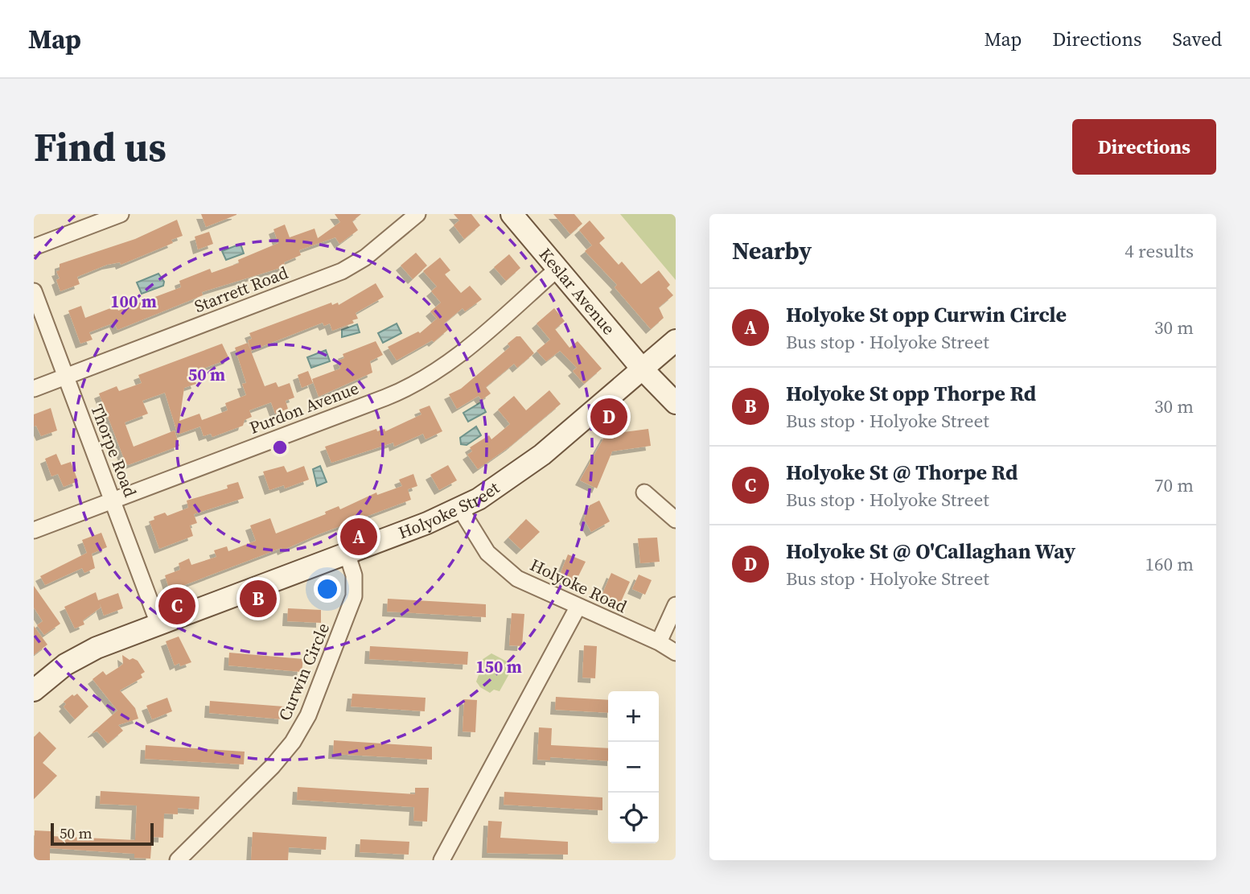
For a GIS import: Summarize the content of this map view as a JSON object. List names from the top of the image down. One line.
{"streets":{"main road":["Keslar Avenue","Holyoke Street"],"street":["Starrett Road","Purdon Avenue","Thorpe Road","Holyoke Road","Curwin Circle"]},"crossings":[["Starrett Road","Thorpe Road"],["Keslar Avenue","Purdon Avenue"],["Keslar Avenue","Holyoke Street"],["Purdon Avenue","Thorpe Road"],["Thorpe Road","Holyoke Street"],["Holyoke Street","Holyoke Road"],["Holyoke Street","Curwin Circle"]],"scale_bar":"50 m","page":{"header":"Map","nav":["Map","Directions","Saved"],"buttons":"Directions","title":"Find us","heading":["Nearby","4 results"],"list":[{"mark":"A","name":"Holyoke St opp Curwin Circle","note":"Bus stop · Holyoke Street","value":"30 m"},{"mark":"B","name":"Holyoke St opp Thorpe Rd","note":"Bus stop · Holyoke Street","value":"30 m"},{"mark":"C","name":"Holyoke St @ Thorpe Rd","note":"Bus stop · Holyoke Street","value":"70 m"},{"mark":"D","name":"Holyoke St @ O'Callaghan Way","note":"Bus stop · Holyoke Street","value":"160 m"}],"pins":["D","A","B","C"],"map_buttons":["+","−"],"scale":"50 m"},"rings":["100 m","50 m","150 m"]}
